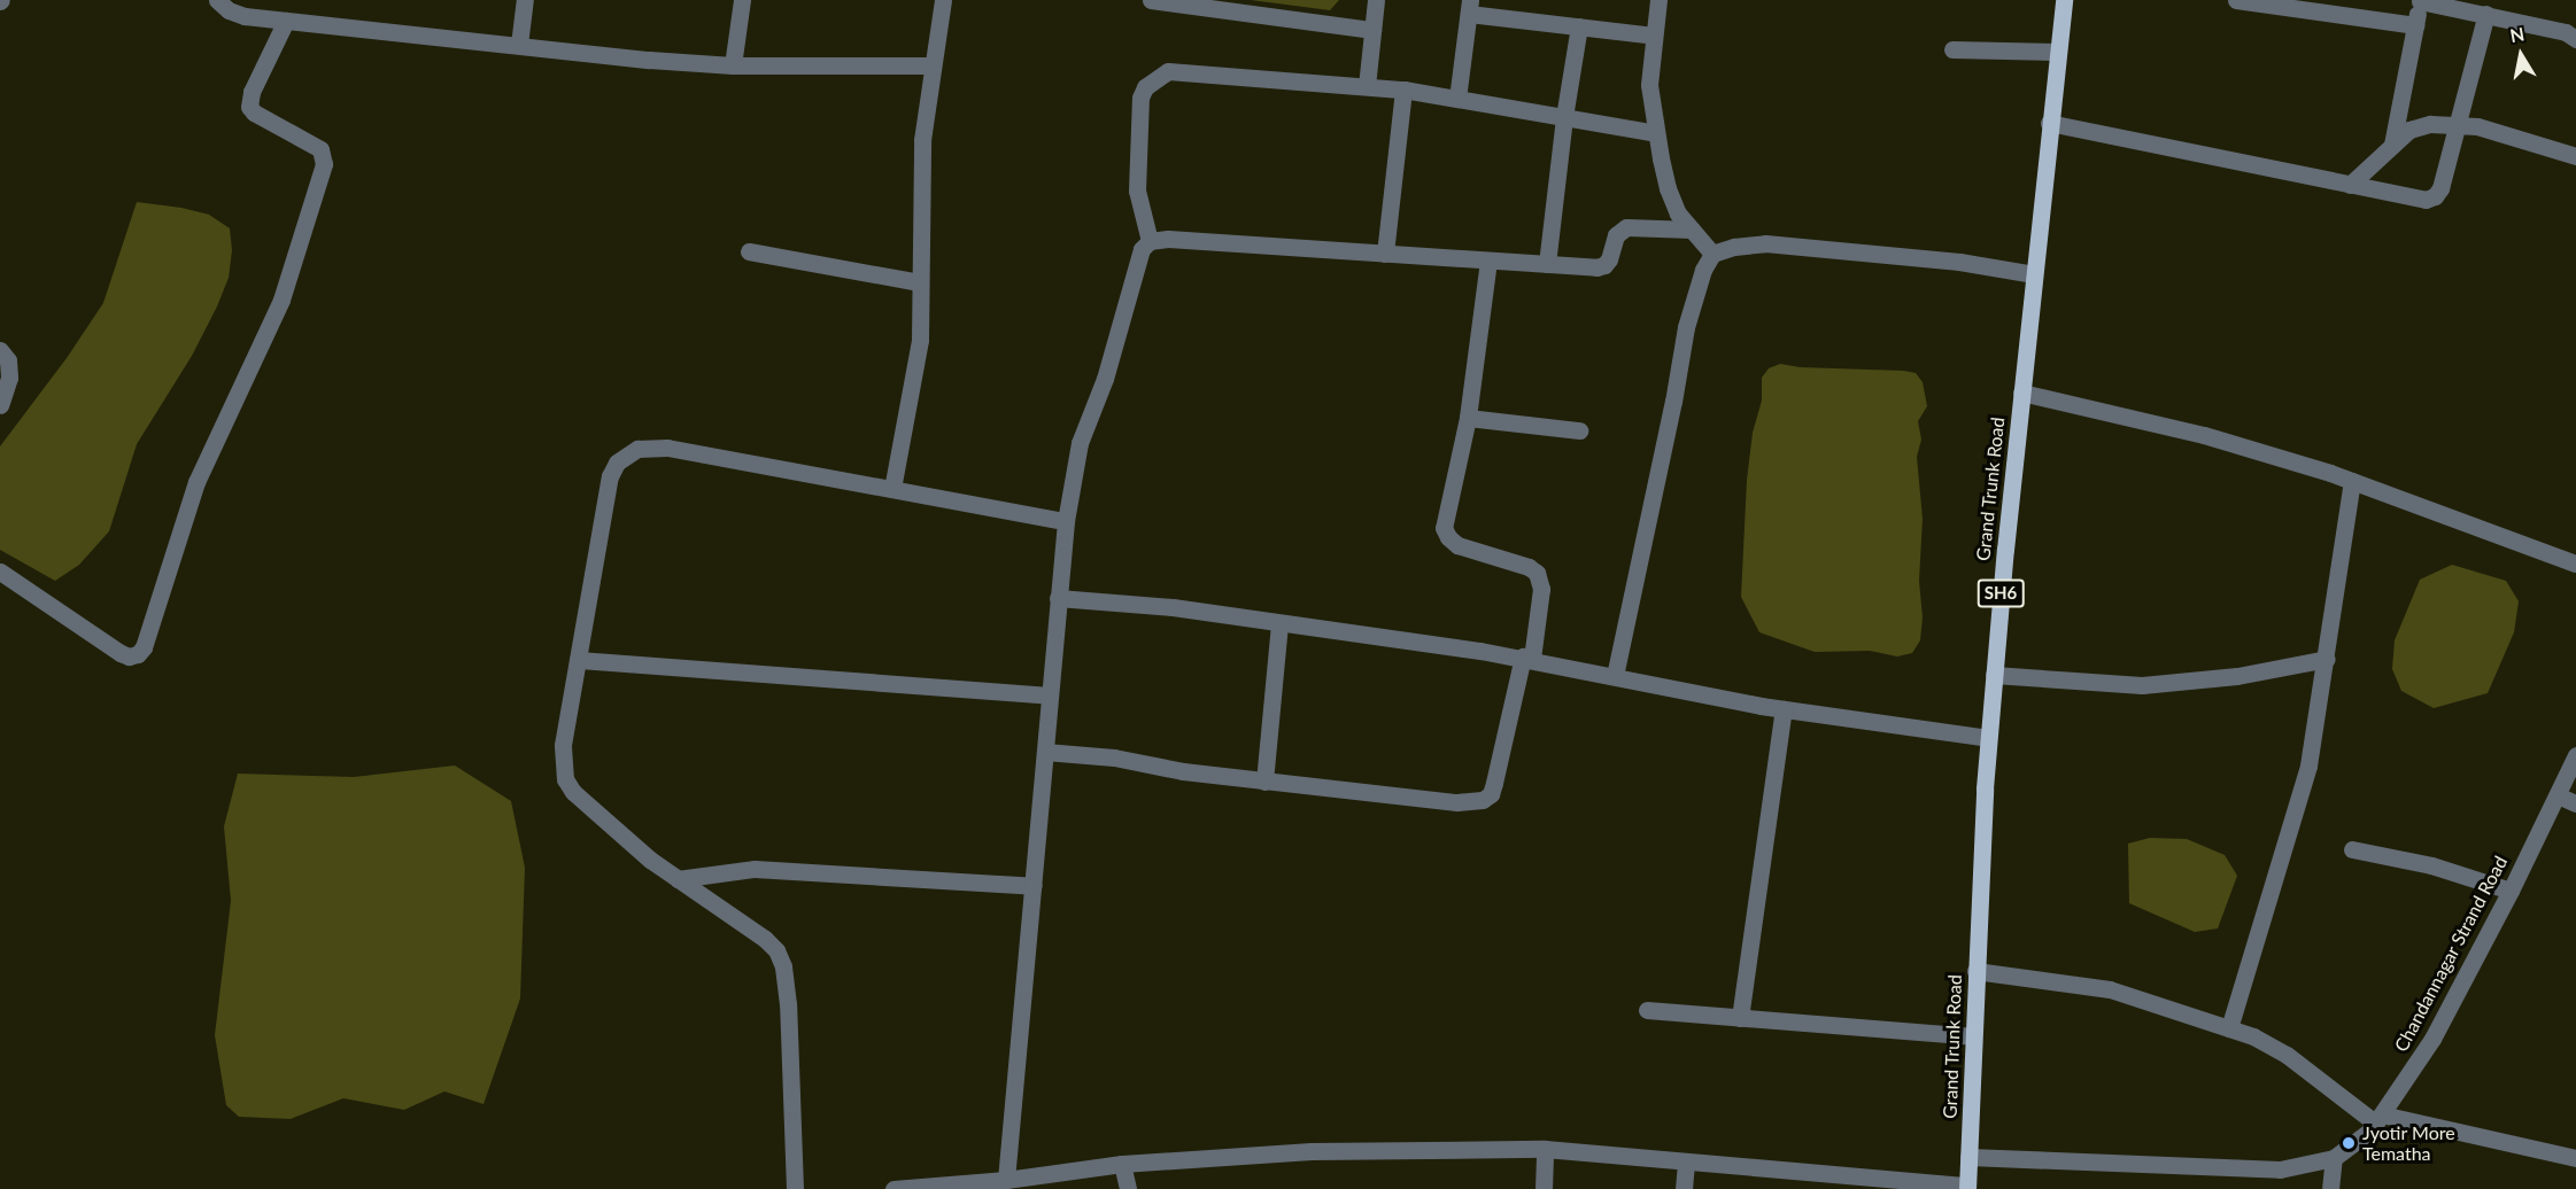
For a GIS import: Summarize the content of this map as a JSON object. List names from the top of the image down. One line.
{"streets":{"main road":["Grand Trunk Road","SH6"],"street":["Chandannagar Strand Road"]},"crossings":[["Grand Trunk Road","Chandannagar Strand Road"]],"places":["Jyotir More Tematha"],"north":"top"}
